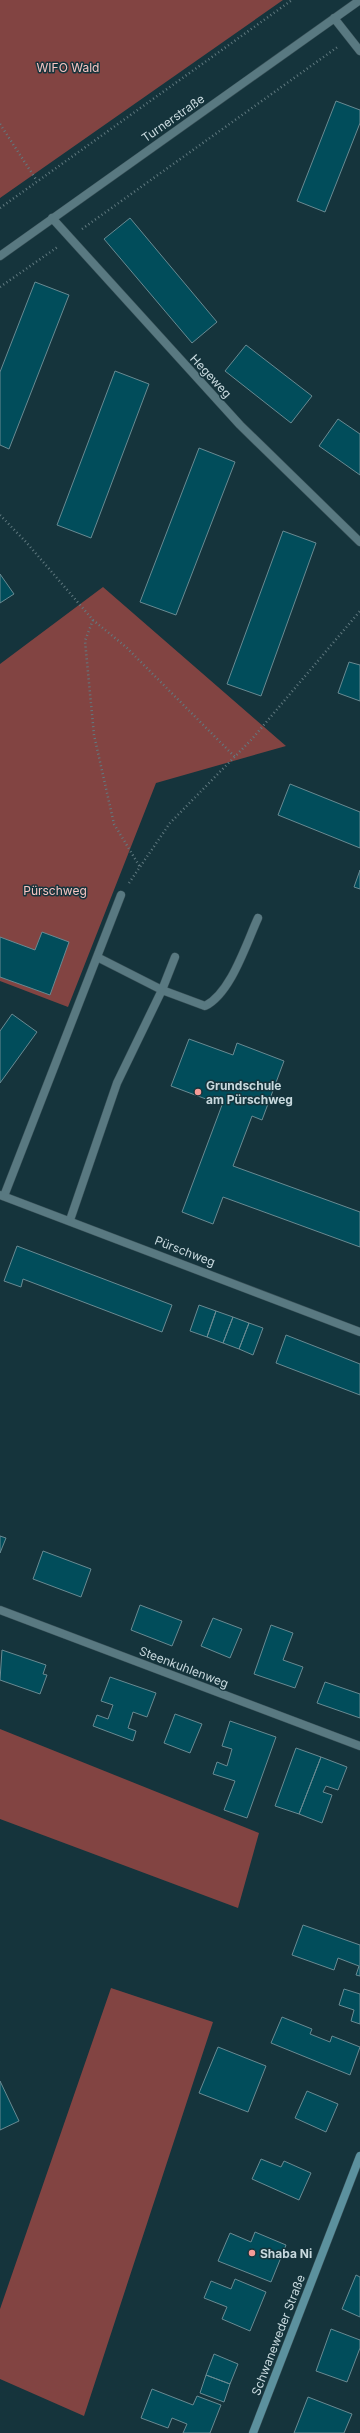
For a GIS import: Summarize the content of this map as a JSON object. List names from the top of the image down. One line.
{"streets":{"main road":["Schwaneweder Straße"],"street":["Turnerstraße","Hegeweg","Pürschweg","Steenkuhlenweg"]},"crossings":[["Turnerstraße","Hegeweg"]],"parks":["WIFO Wald","Pürschweg"],"places":["Grundschule am Pürschweg","Shaba Ni"]}
